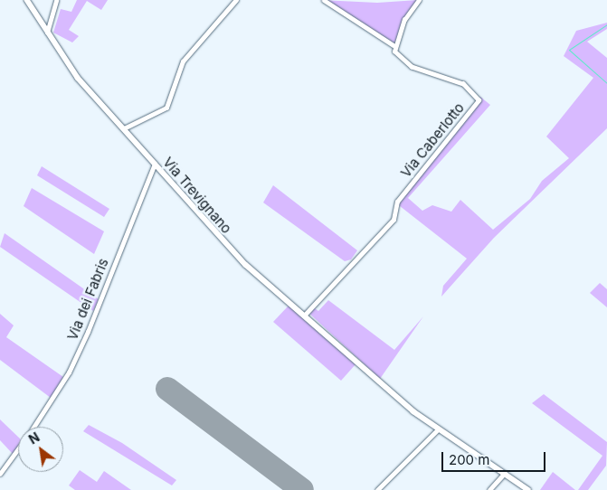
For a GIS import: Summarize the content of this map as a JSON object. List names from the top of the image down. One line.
{"streets":{"main road":["Via Trevignano"],"street":["Via Caberlotto","Via dei Fabris"]},"crossings":[["Via Caberlotto","Via Trevignano"],["Via Trevignano","Via dei Fabris"]],"scale_bar":"200 m","north":"top left"}
